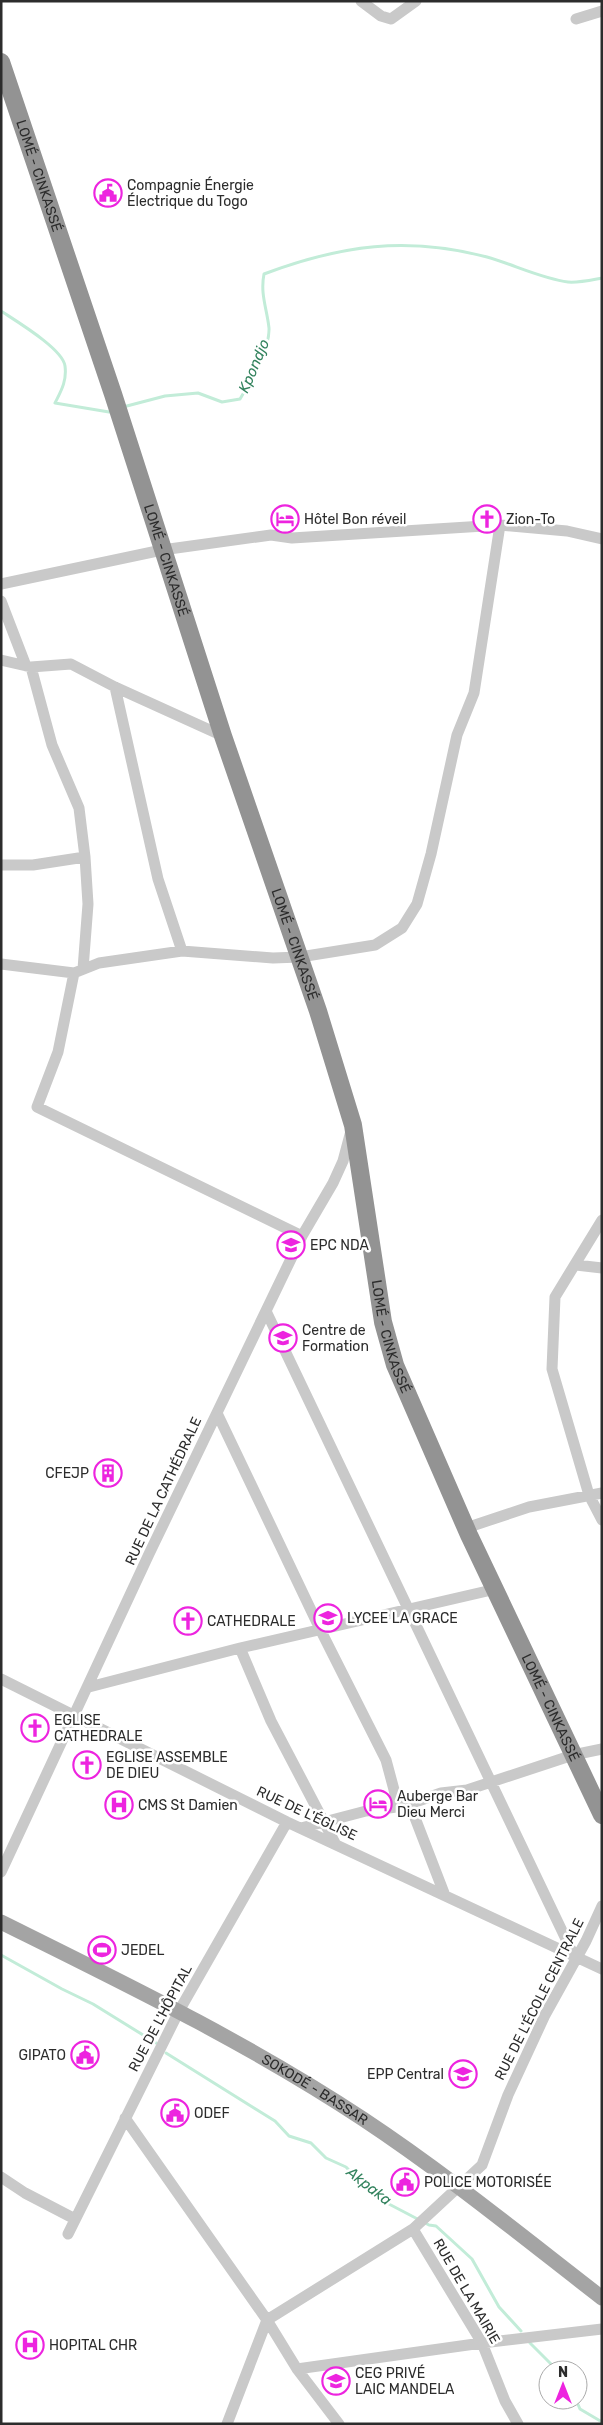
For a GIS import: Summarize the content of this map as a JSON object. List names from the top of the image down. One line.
{"streets":{"highway":["LOMÉ - CINKASSÉ"],"main road":["SOKODÉ - BASSAR"],"street":["RUE DE LA CATHÉDRALE","RUE DE L'ÉGLISE","RUE DE L'ÉCOLE CENTRALE","RUE DE L'HÔPITAL","RUE DE LA MAIRIE"]},"crossings":[["LOMÉ - CINKASSÉ","RUE DE LA CATHÉDRALE"],["RUE DE LA CATHÉDRALE","RUE DE L'ÉGLISE"],["RUE DE L'ÉGLISE","RUE DE L'ÉCOLE CENTRALE"],["RUE DE L'ÉGLISE","RUE DE L'HÔPITAL"],["RUE DE L'ÉCOLE CENTRALE","SOKODÉ - BASSAR"],["RUE DE L'ÉCOLE CENTRALE","RUE DE LA MAIRIE"],["RUE DE L'HÔPITAL","SOKODÉ - BASSAR"]],"water":["Kpondjo","Akpaka"],"places":{"public building":["Compagnie Énergie Électrique du Togo","GIPATO","ODEF","POLICE MOTORISÉE"],"hotel":["Hôtel Bon réveil","Auberge Bar Dieu Merci"],"church":["Zion-To","CATHEDRALE","EGLISE CATHEDRALE","EGLISE ASSEMBLE DE DIEU"],"school or university":["EPC NDA","Centre de Formation","LYCEE LA GRACE","EPP Central","CEG PRIVÉ LAIC MANDELA"],"building":["CFEJP"],"hospital":["CMS St Damien","HOPITAL CHR"],"sports":["JEDEL"]},"north":"top"}
